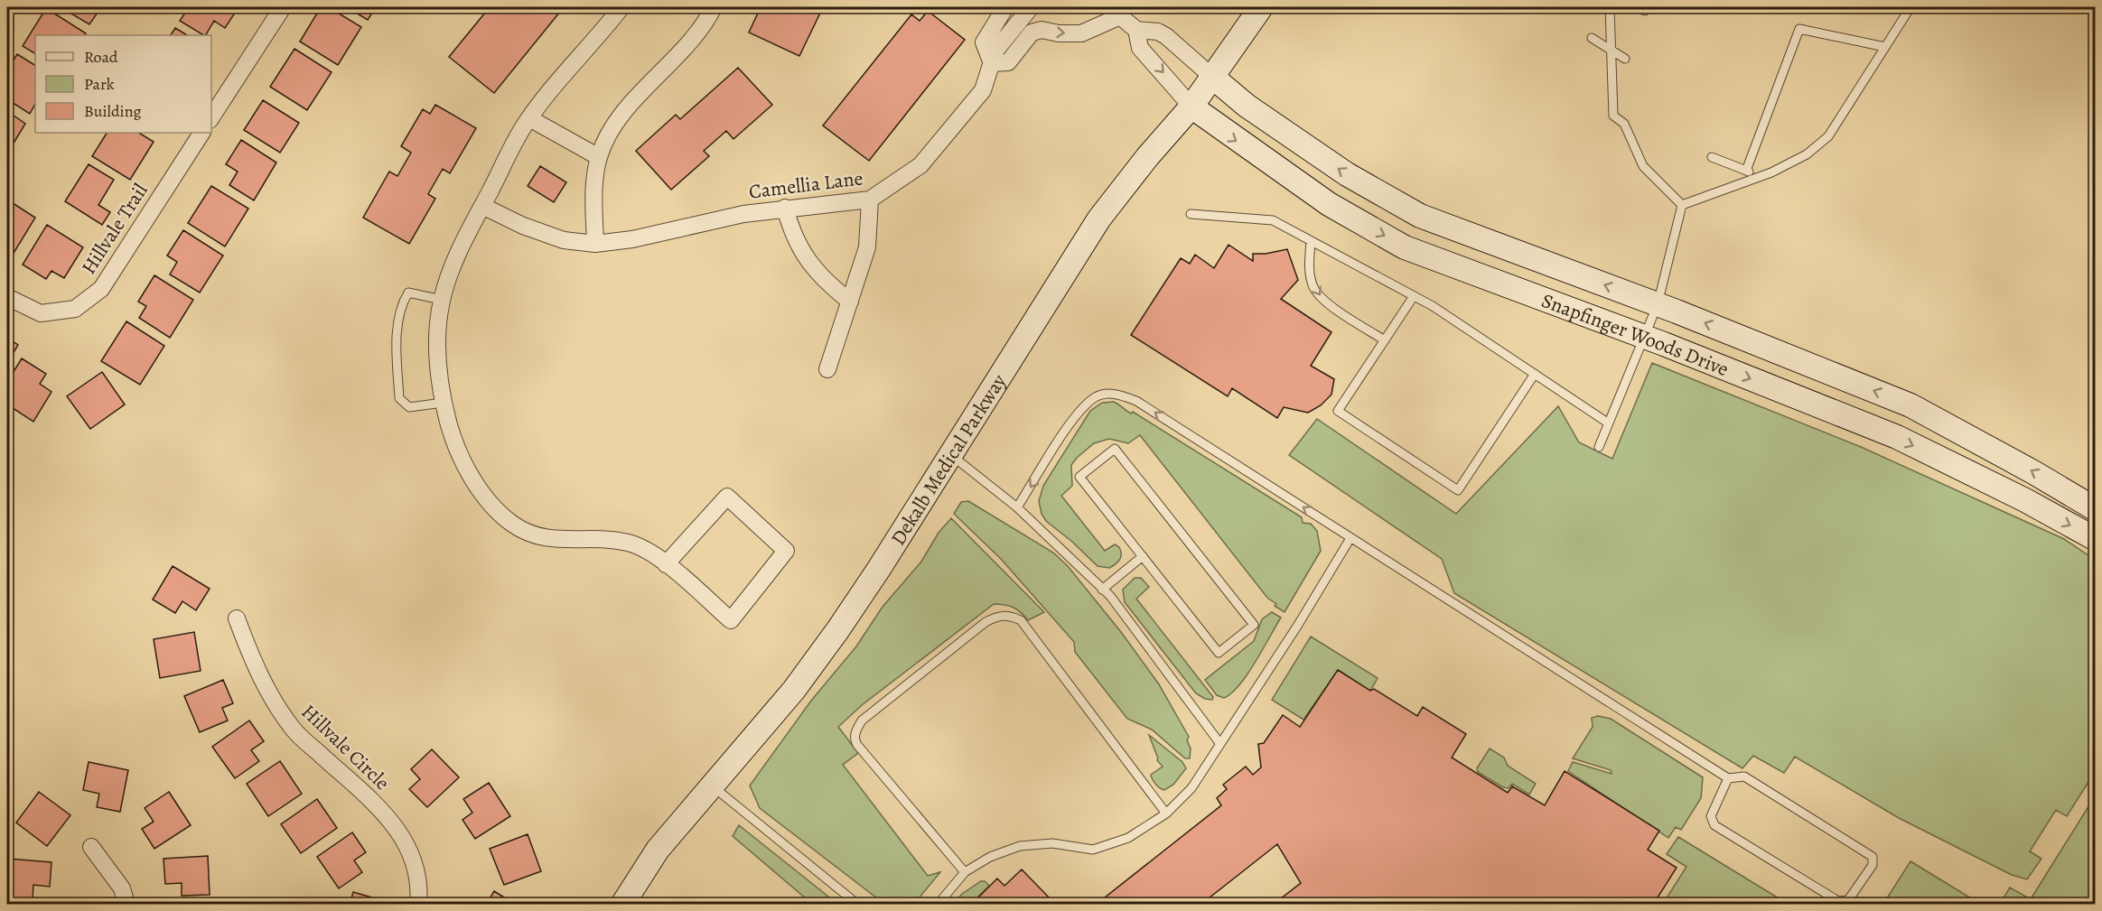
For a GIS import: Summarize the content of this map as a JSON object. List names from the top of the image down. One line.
{"streets":{"main road":["Snapfinger Woods Drive","Dekalb Medical Parkway"],"street":["Camellia Lane","Hillvale Trail","Hillvale Circle"]},"crossings":[["Snapfinger Woods Drive","Dekalb Medical Parkway"]],"legend":["Road","Park","Building"]}
